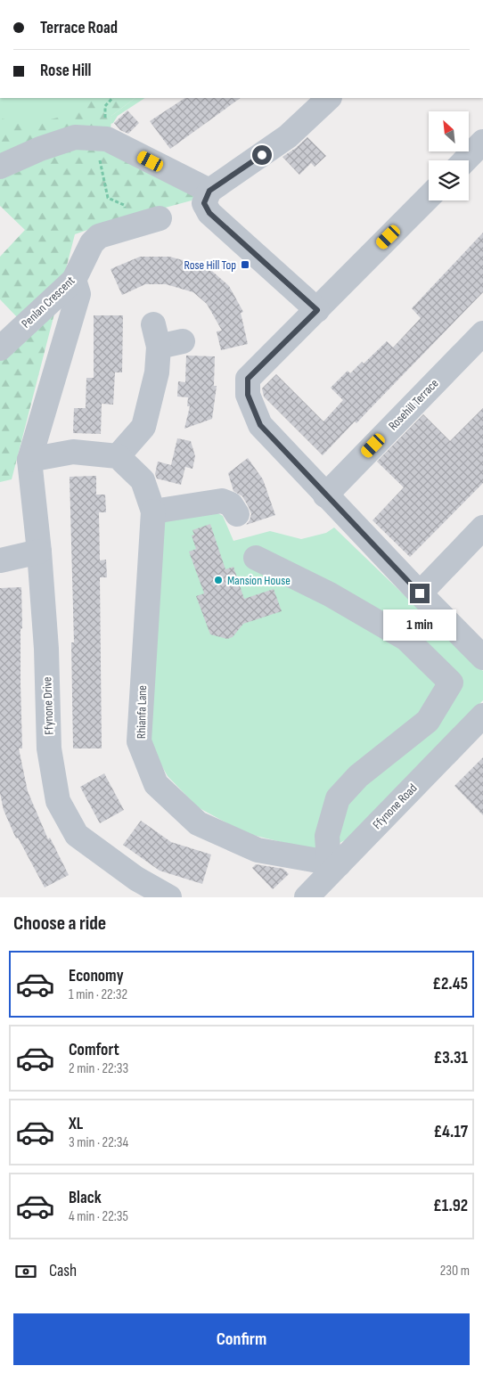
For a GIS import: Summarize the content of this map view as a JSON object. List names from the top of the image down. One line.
{"streets":{"street":["Penlan Crescent","Rosehill Terrace","Ffynone Drive","Rhianfa Lane","Ffynone Road"]},"crossings":[["Rhianfa Lane","Ffynone Road"]],"places":{"transit":["Rose Hill Top"],"other":["Mansion House"]},"north":"top left","page":{"banner":["Terrace Road","Rose Hill"],"bubble":"1 min","heading":"Choose a ride","list":[{"name":"Economy","note":"1 min · 22:32","value":"£2.45"},{"name":"Comfort","note":"2 min · 22:33","value":"£3.31"},{"name":"XL","note":"3 min · 22:34","value":"£4.17"},{"name":"Black","note":"4 min · 22:35","value":"£1.92"}],"pay":["Cash","230 m"],"buttons":"Confirm"}}
